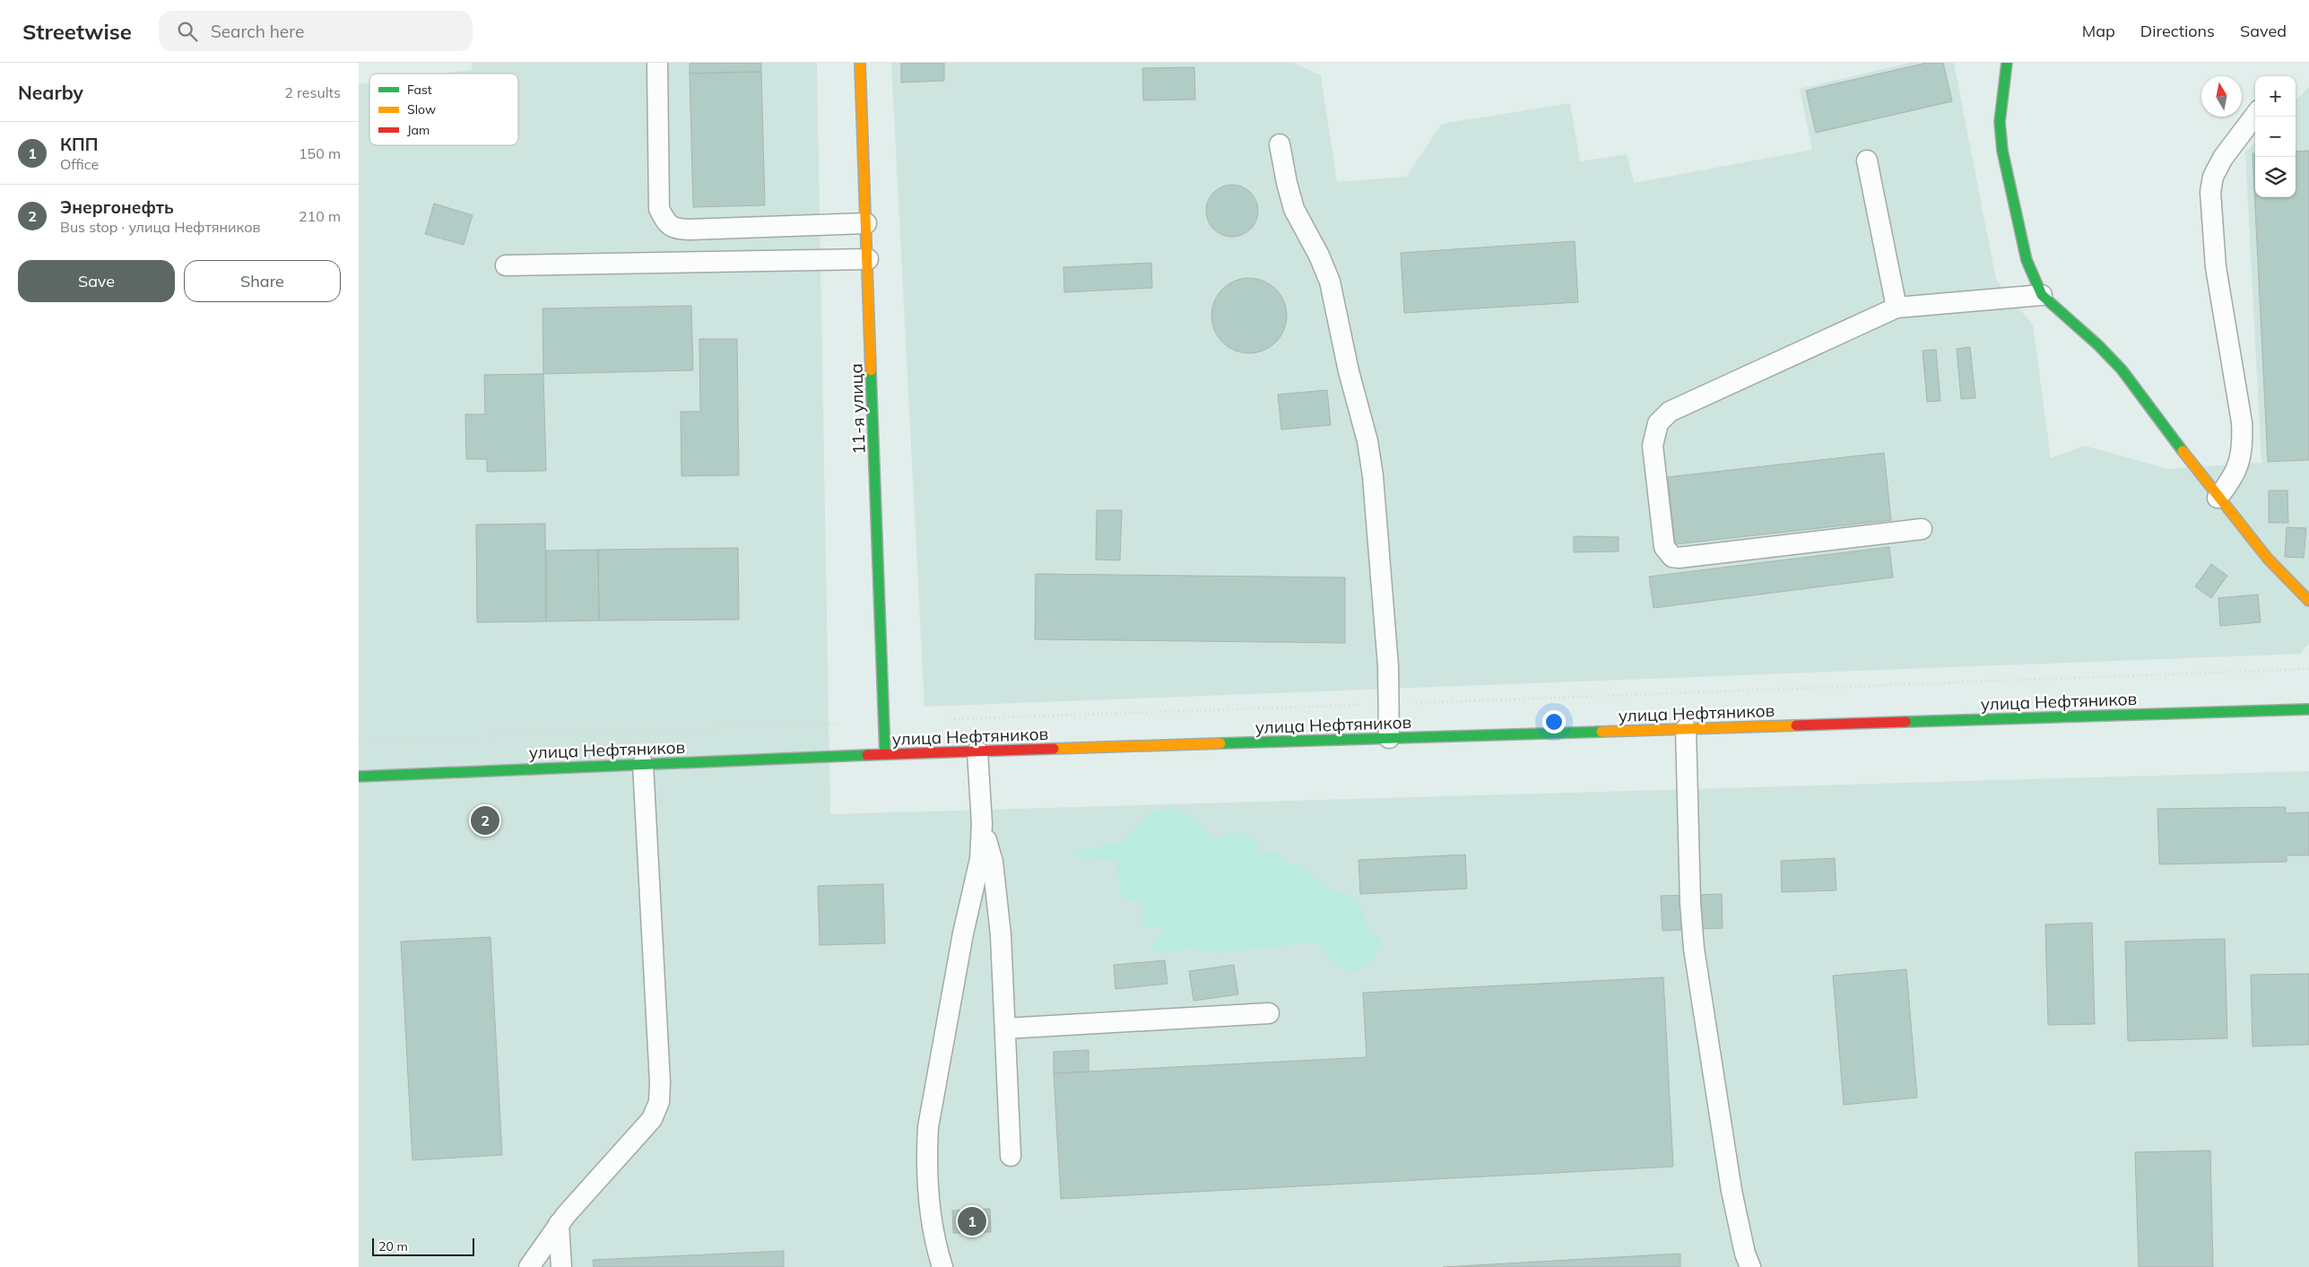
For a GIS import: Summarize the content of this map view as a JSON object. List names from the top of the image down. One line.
{"streets":{"street":["11-я улица","улица Нефтяников"]},"crossings":[["11-я улица","улица Нефтяников"]],"legend":["Fast","Slow","Jam"],"scale_bar":"20 m","north":"top","page":{"header":"Streetwise","search":"Search here","nav":["Map","Directions","Saved"],"heading":["Nearby","2 results"],"map_buttons":["+","−"],"list":[{"mark":"1","name":"КПП","note":"Office","value":"150 m"},{"mark":"2","name":"Энергонефть","note":"Bus stop · улица Нефтяников","value":"210 m"}],"buttons":["Save","Share"],"pins":["2","1"],"scale":"20 m"}}
